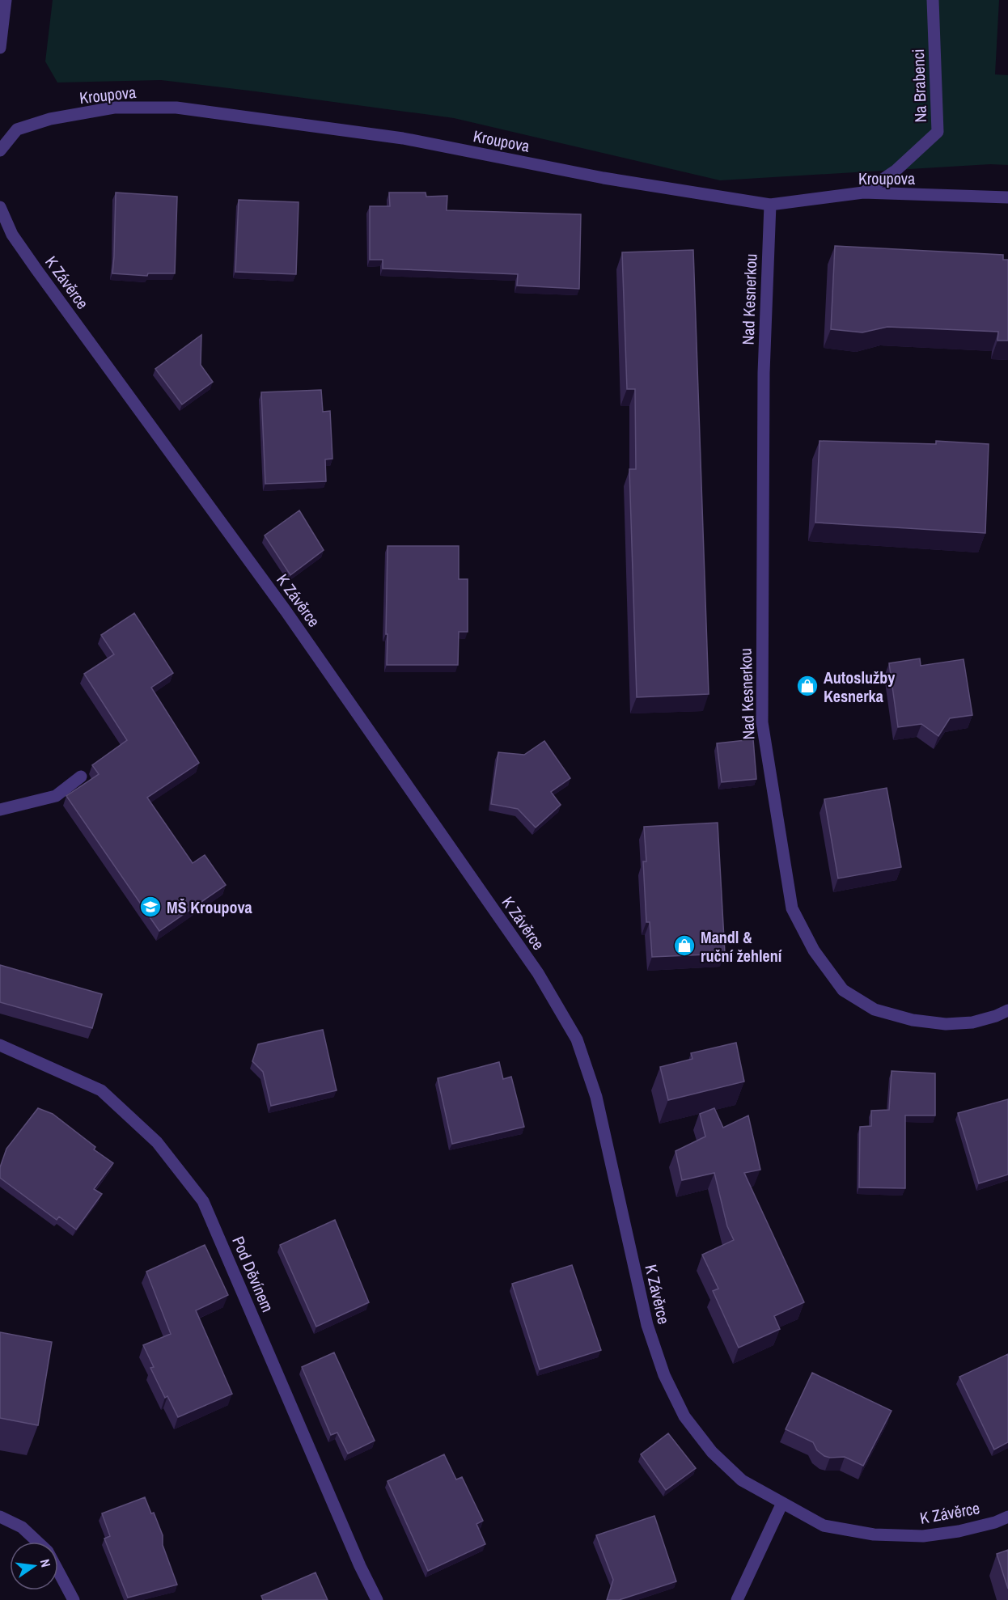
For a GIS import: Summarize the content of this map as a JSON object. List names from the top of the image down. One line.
{"streets":{"street":["Na Brabenci","Kroupova","K Závěrce","Nad Kesnerkou","Pod Děvínem"]},"crossings":[["Na Brabenci","Kroupova"],["Kroupova","Nad Kesnerkou"]],"places":{"shop":["Autoslužby Kesnerka","Mandl & ruční žehlení"],"school or university":["MŠ Kroupova"]},"north":"right"}
